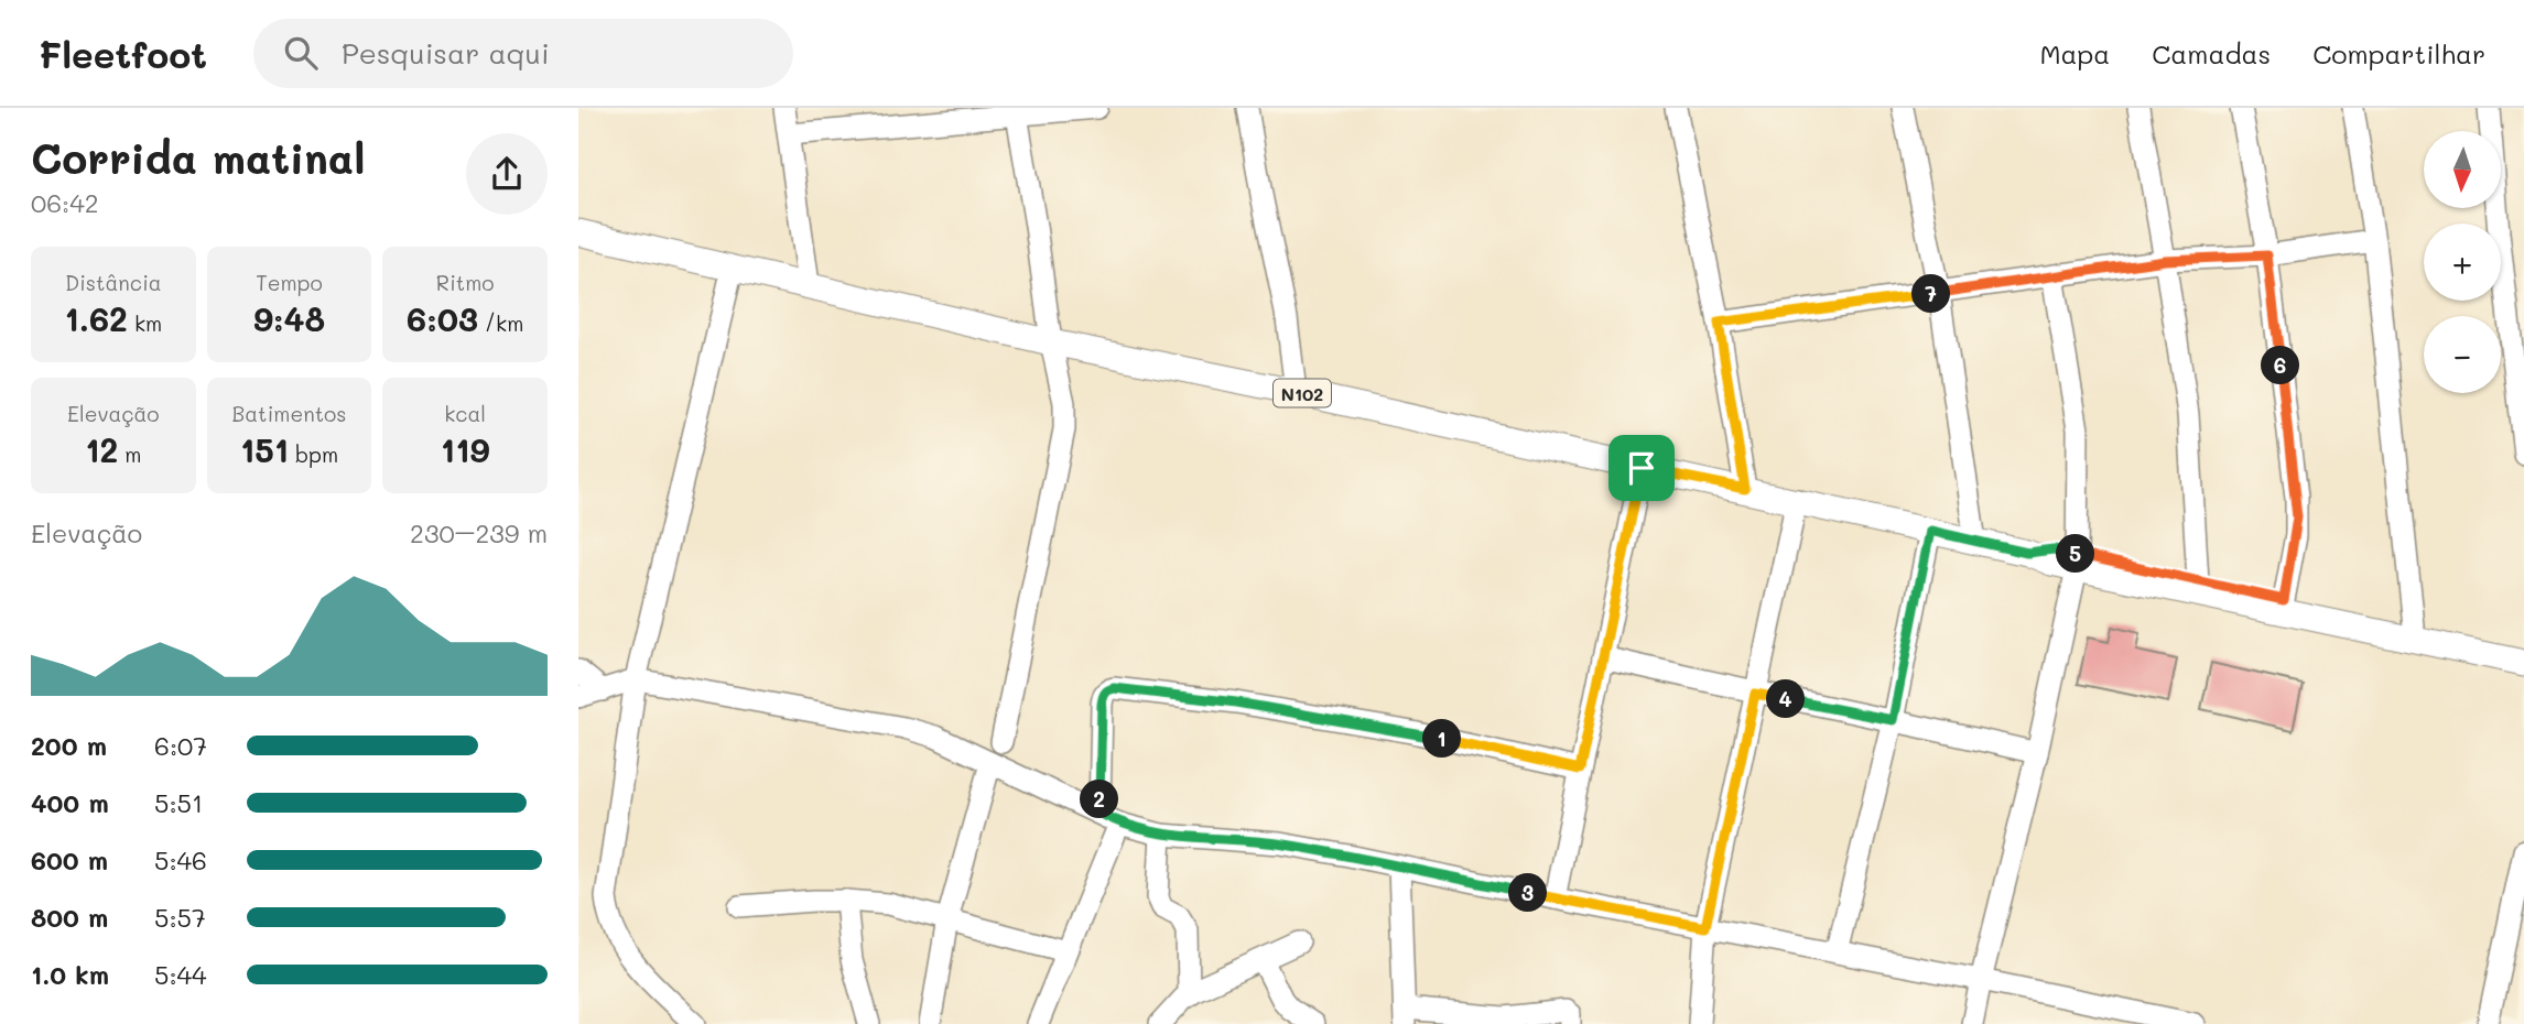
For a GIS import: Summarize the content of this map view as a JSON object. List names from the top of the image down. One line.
{"streets":{"main road":["N102"]},"north":"bottom","page":{"header":"Fleetfoot","search":"Pesquisar aqui","nav":["Mapa","Camadas","Compartilhar"],"heading":["Corrida matinal","06:42"],"map_buttons":["+","−"],"stats":[["Distância","1.62 km"],["Tempo","9:48"],["Ritmo","6:03 /km"],["Elevação","12 m"],["Batimentos","151 bpm"],["kcal","119"]],"pins":["7","6","5","4","1","2","3"],"chart":["Elevação","230–239 m"],"list":[{"name":"200 m","note":"6:07"},{"name":"400 m","note":"5:51"},{"name":"600 m","note":"5:46"},{"name":"800 m","note":"5:57"},{"name":"1.0 km","note":"5:44"}]}}
